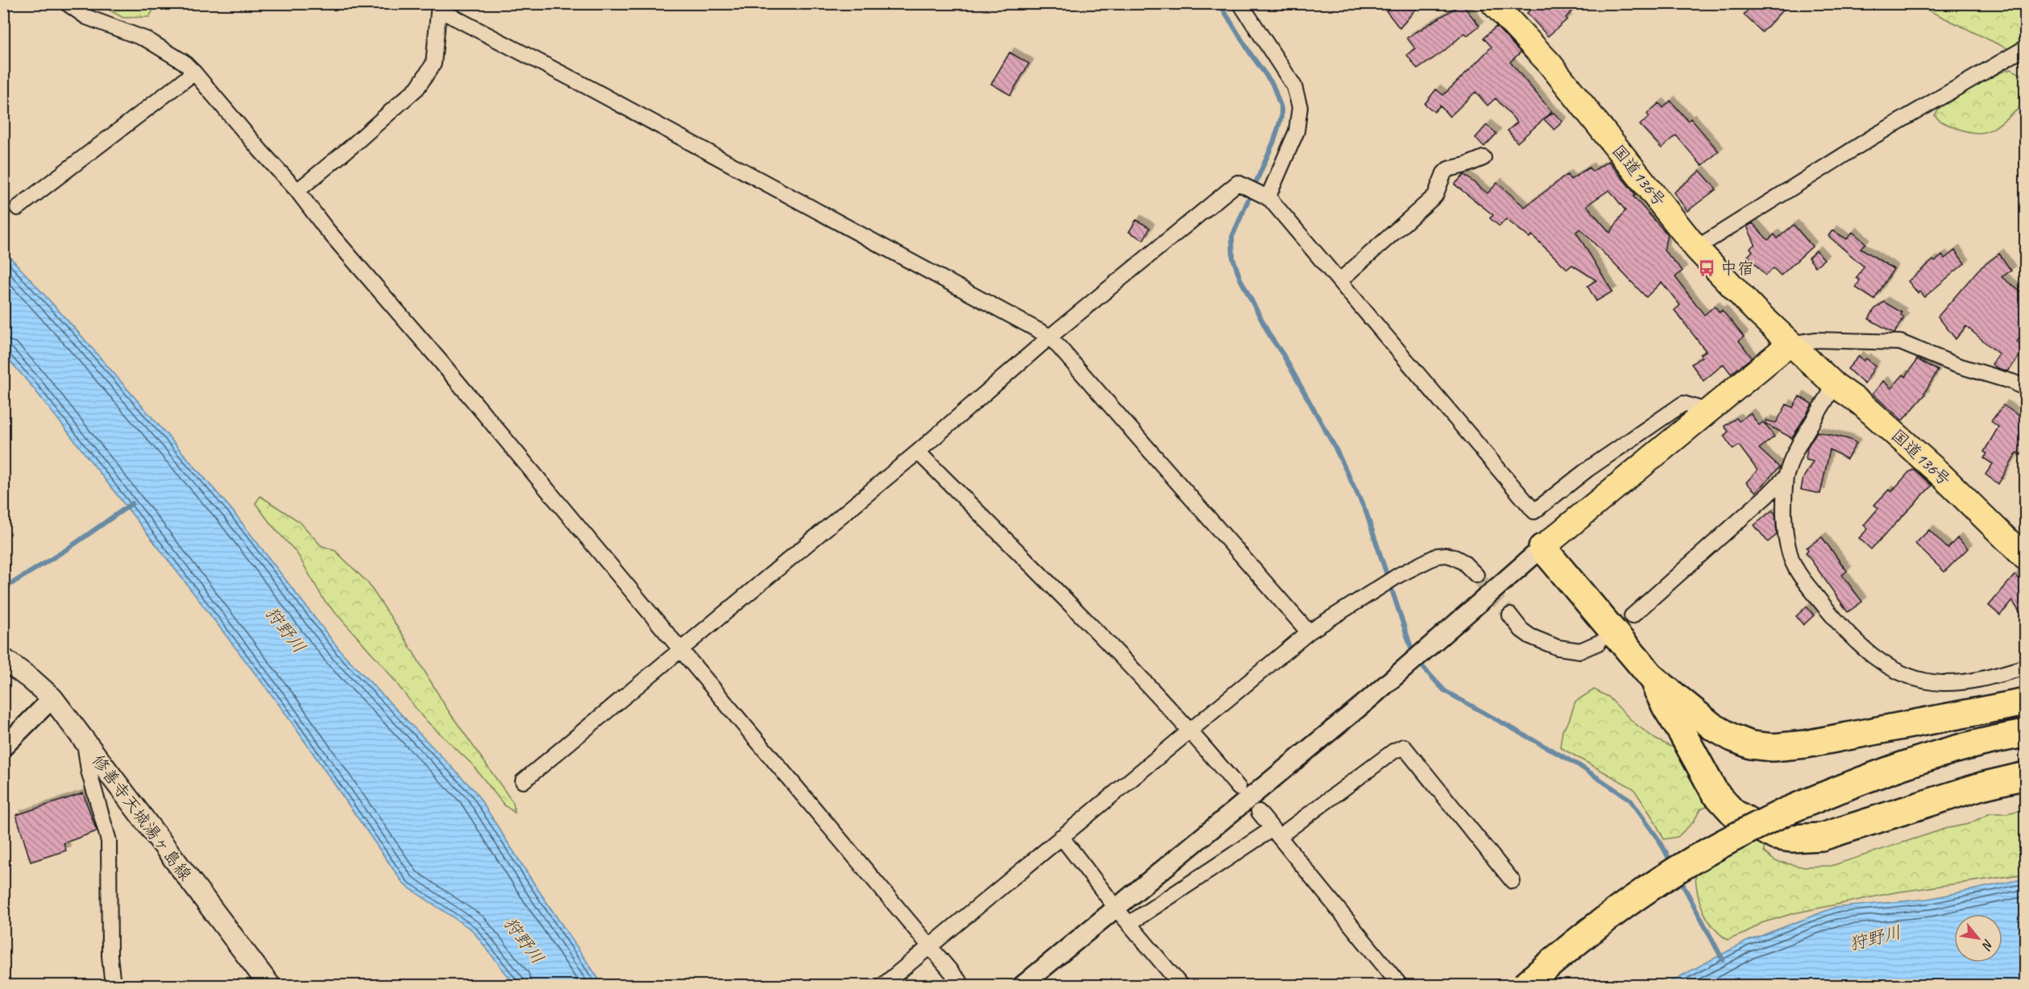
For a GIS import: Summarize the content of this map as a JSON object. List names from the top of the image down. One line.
{"streets":{"highway":["国道136号"],"main road":["修善寺天城湯ヶ島線"]},"water":["狩野川"],"places":{"bus stop":["中宿"]},"north":"bottom right"}
